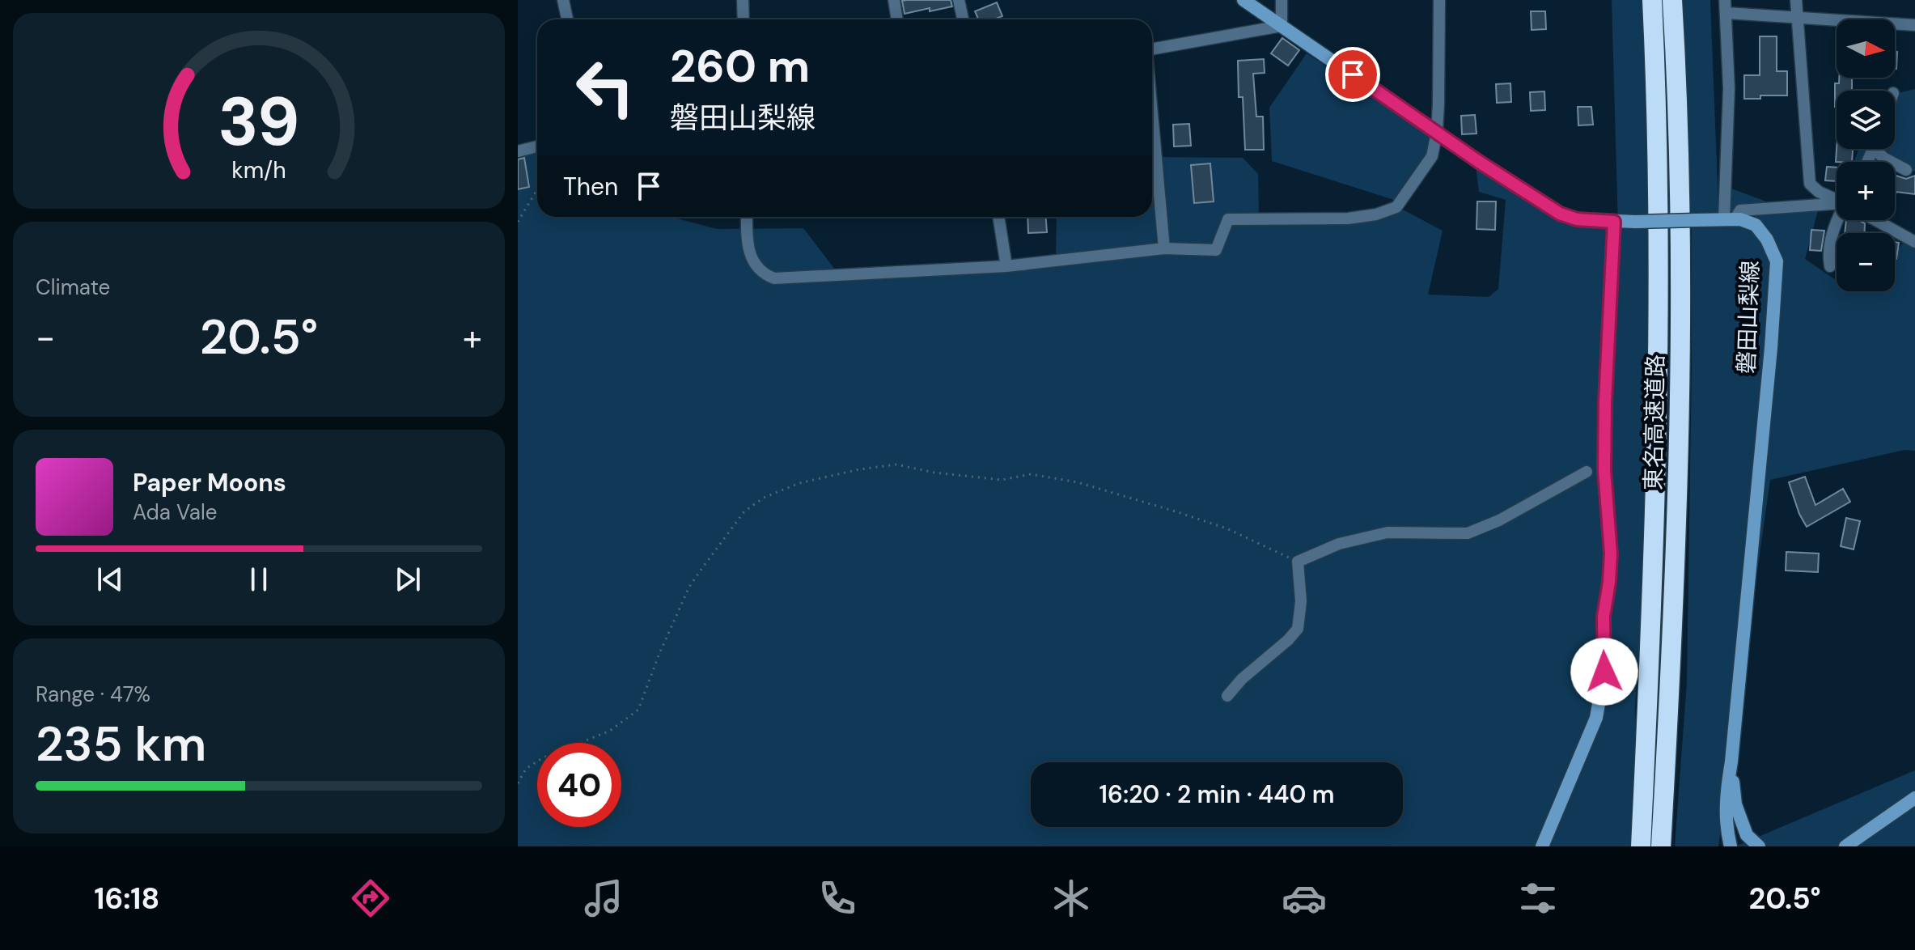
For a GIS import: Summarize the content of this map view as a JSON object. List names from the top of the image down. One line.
{"streets":{"highway":["東名高速道路"],"main road":["磐田山梨線"]},"north":"right","page":{"map_buttons":["+","−"],"turn":["260 m","磐田山梨線"],"then":"Then","tile":["Climate",["Range · 47%","235 km"]],"heat":["−","20.5°","+"],"song":["Paper Moons","Ada Vale"],"limit":"40","trip":"16:20 · 2 min · 440 m","tabs":["16:18","20.5°"],"gauge":["39","km/h"]}}
